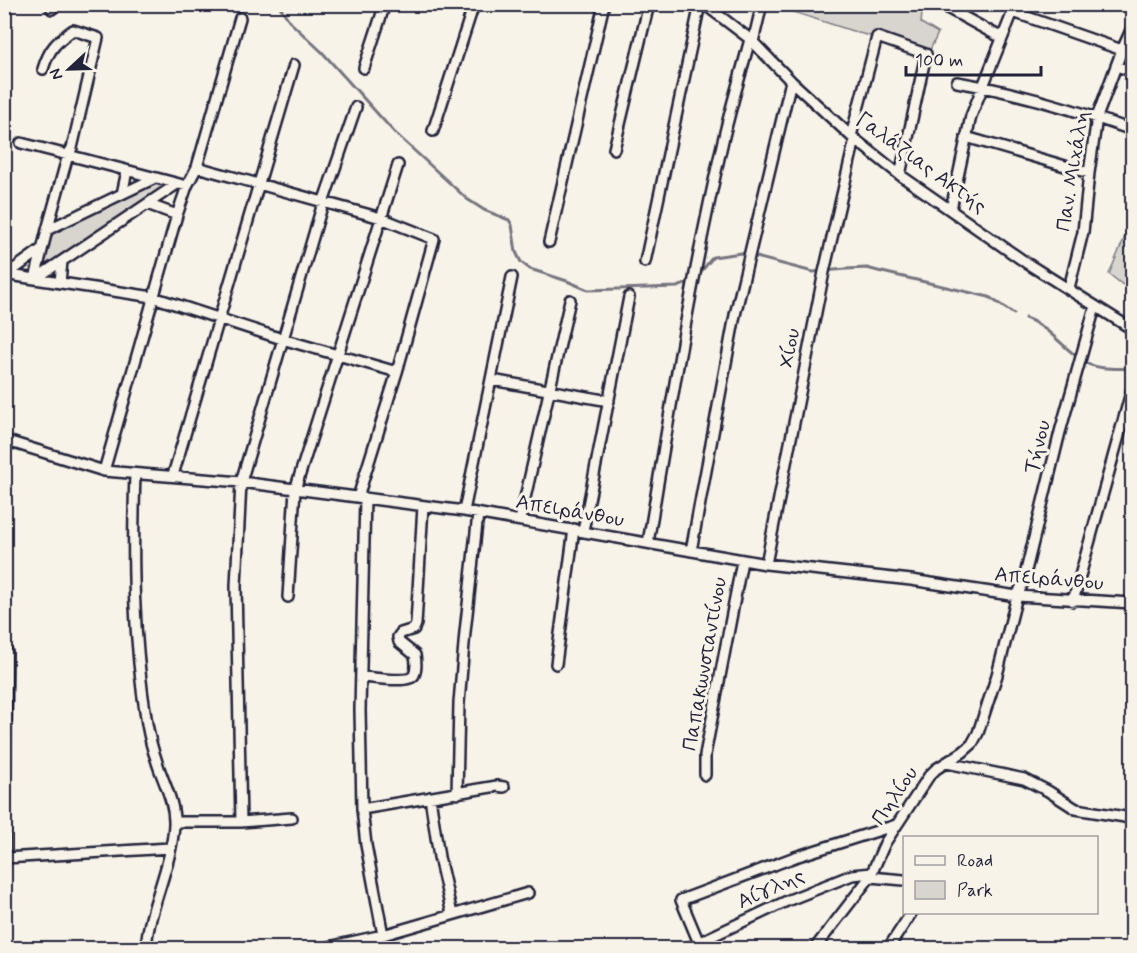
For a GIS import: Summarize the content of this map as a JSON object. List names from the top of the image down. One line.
{"streets":{"street":["Γαλάζιας Ακτής","Παν. Μιχάλη","Χίου","Τήνου","Απειράνθου","Παπακωνσταντίνου","Πηλίου","Αίγλης"]},"crossings":[["Γαλάζιας Ακτής","Παν. Μιχάλη"],["Γαλάζιας Ακτής","Χίου"],["Γαλάζιας Ακτής","Τήνου"],["Χίου","Απειράνθου"],["Τήνου","Απειράνθου"],["Τήνου","Πηλίου"],["Απειράνθου","Παπακωνσταντίνου"],["Απειράνθου","Πηλίου"],["Πηλίου","Αίγλης"]],"legend":["Road","Park"],"scale_bar":"100 m","north":"left"}
